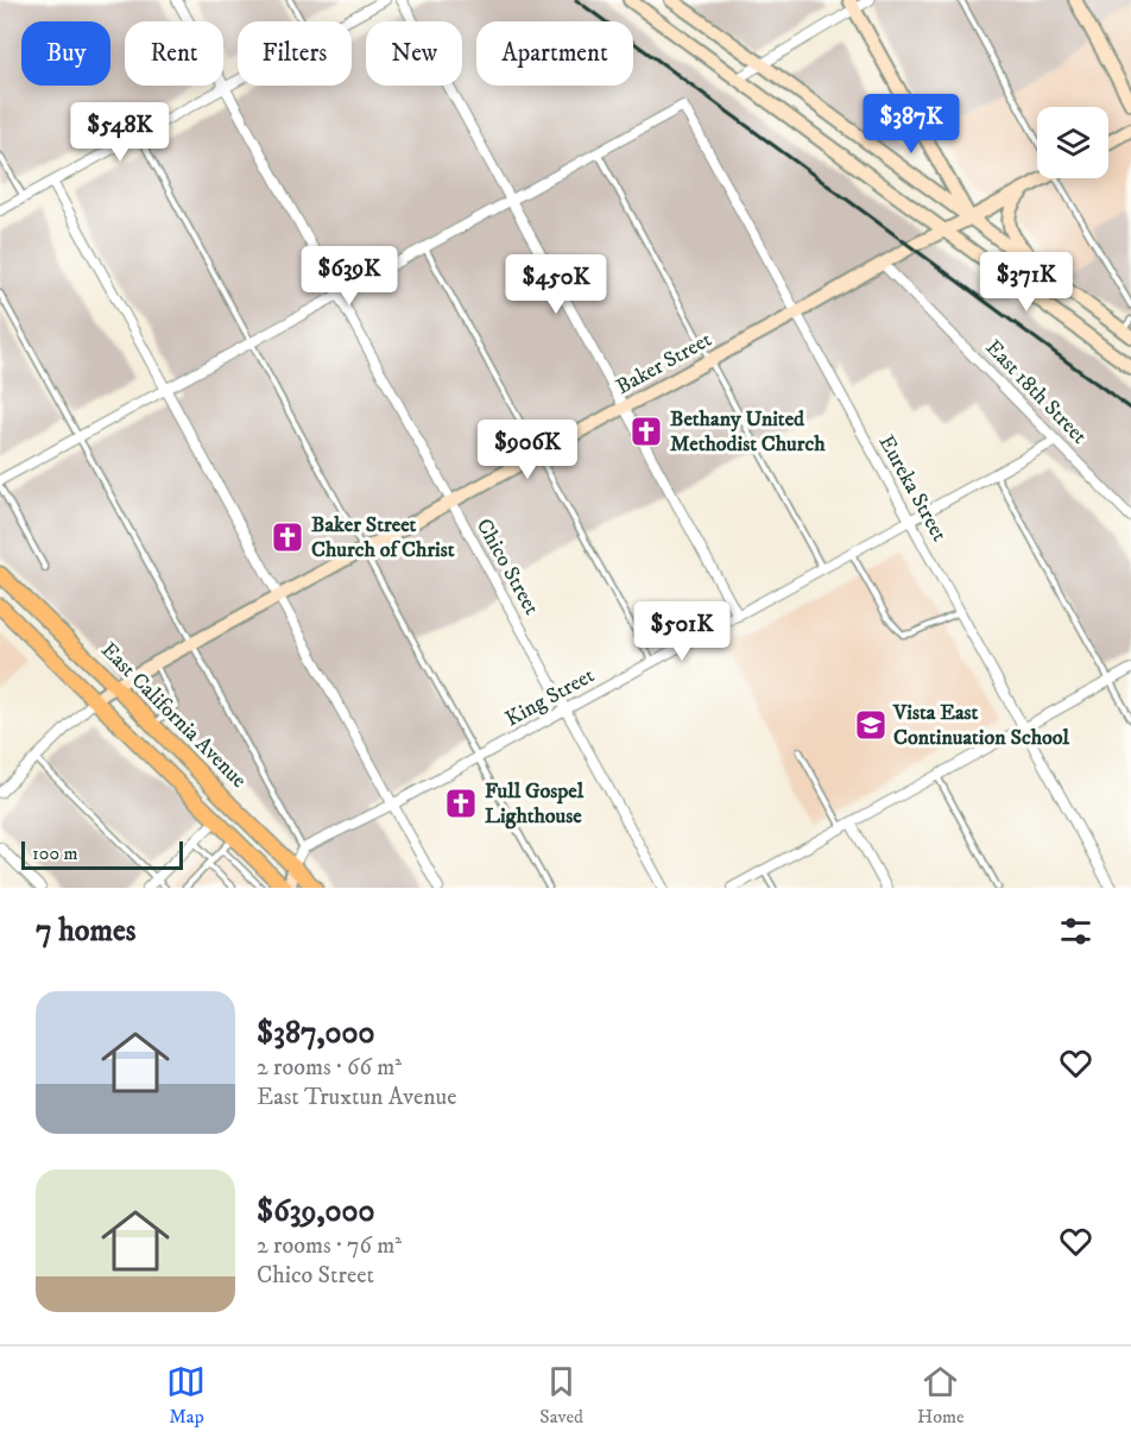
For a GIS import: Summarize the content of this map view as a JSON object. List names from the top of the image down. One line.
{"streets":{"main road":["East California Avenue"],"street":["Baker Street","East 18th Street","Eureka Street","Chico Street","King Street"]},"crossings":[["Baker Street","East 18th Street"],["Baker Street","Eureka Street"],["Baker Street","Chico Street"],["Baker Street","East California Avenue"],["East 18th Street","King Street"],["Eureka Street","King Street"],["Chico Street","King Street"]],"places":{"church":["Bethany United Methodist Church","Baker Street Church of Christ","Full Gospel Lighthouse"],"school or university":["Vista East Continuation School"]},"scale_bar":"100 m","page":{"chip":["Buy","Rent","Filters","New","Apartment"],"price":["$387K","$548K","$639K","$371K","$450K","$906K","$501K"],"scale":"100 m","heading":"7 homes","list":[{"name":"$387,000","note":"2 rooms · 66 m² · East Truxtun Avenue"},{"name":"$639,000","note":"2 rooms · 76 m² · Chico Street"}],"tabs":["Map","Saved","Home"]}}
